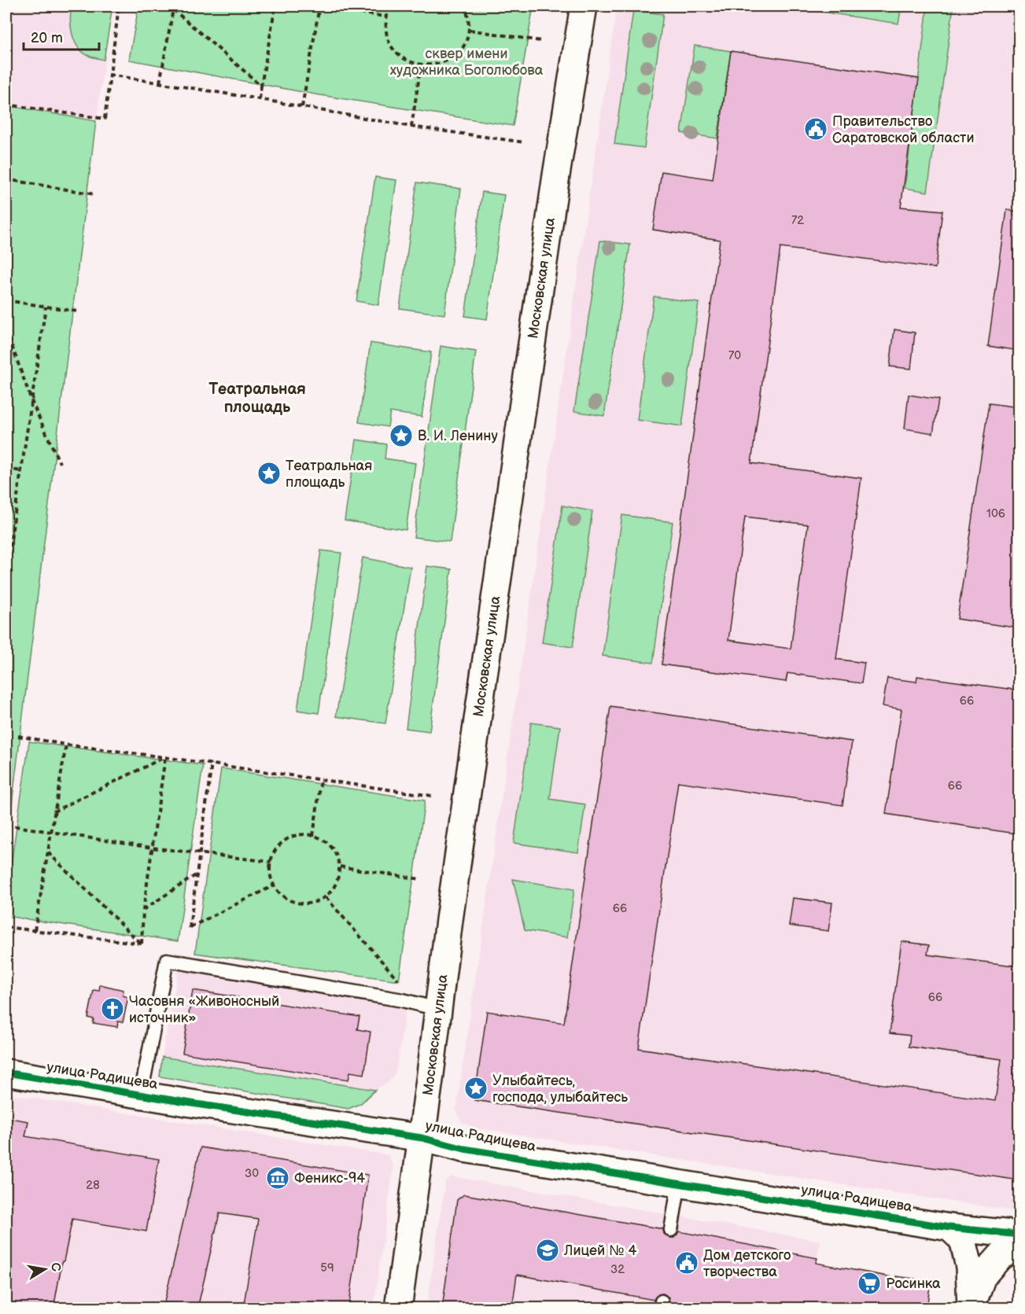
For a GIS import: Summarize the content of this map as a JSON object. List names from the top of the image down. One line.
{"streets":{"main road":["Московская улица","улица Радищева"]},"crossings":[["Московская улица","улица Радищева"]],"districts":["Театральная площадь"],"parks":["сквер имени художника Боголюбова"],"places":{"public building":["Правительство Саратовской области","Дом детского творчества"],"place":["В. И. Ленину","Театральная площадь","Улыбайтесь, господа, улыбайтесь"],"church":["Часовня «Живоносный источник»"],"museum":["Феникс-94"],"school or university":["Лицей № 4"],"supermarket":["Росинка"]},"house_numbers":["72","70","106","66","66","66","66","30","28","59","32"],"scale_bar":"20 m","north":"right"}
